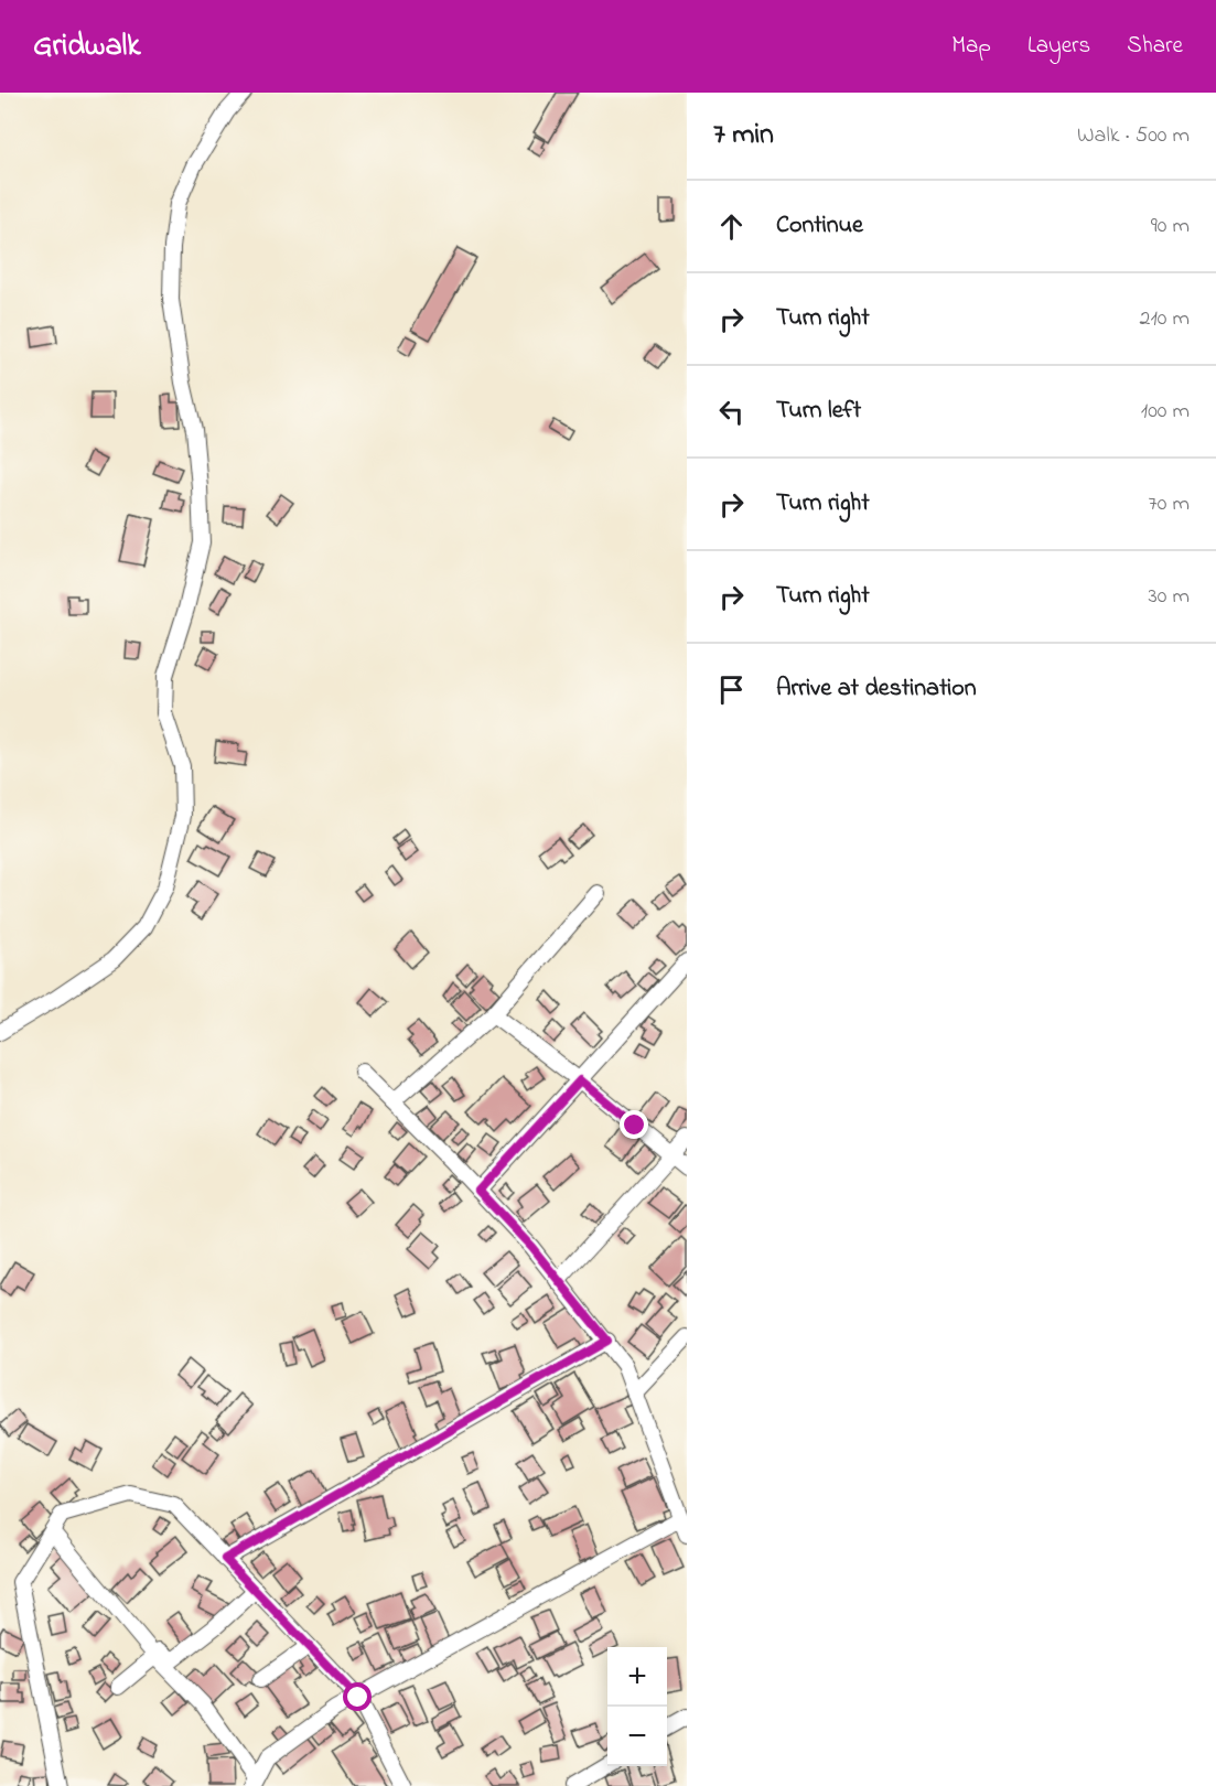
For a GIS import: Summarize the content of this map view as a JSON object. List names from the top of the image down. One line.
{"page":{"header":"Gridwalk","nav":["Map","Layers","Share"],"heading":["7 min","Walk · 500 m"],"list":[["Continue","90 m"],["Turn right","210 m"],["Turn left","100 m"],["Turn right","70 m"],["Turn right","30 m"],"Arrive at destination"],"map_buttons":["+","−"]}}
